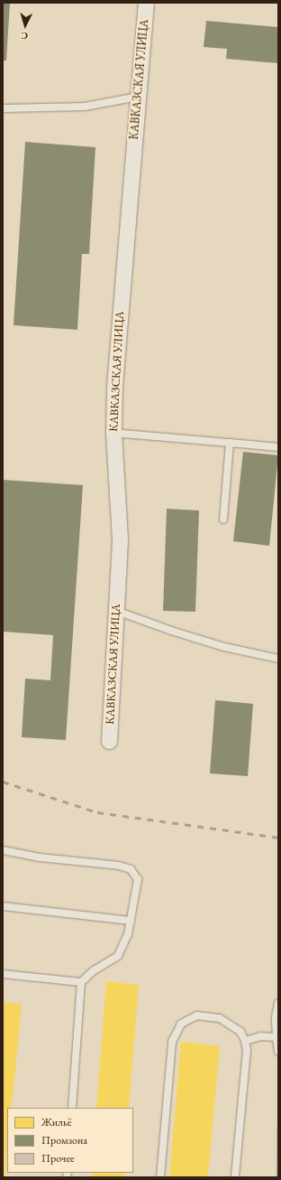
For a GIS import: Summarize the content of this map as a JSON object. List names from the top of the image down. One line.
{"streets":{"street":["КАВКАЗСКАЯ УЛИЦА"]},"legend":["Жильё","Промзона","Прочее"],"north":"bottom"}
